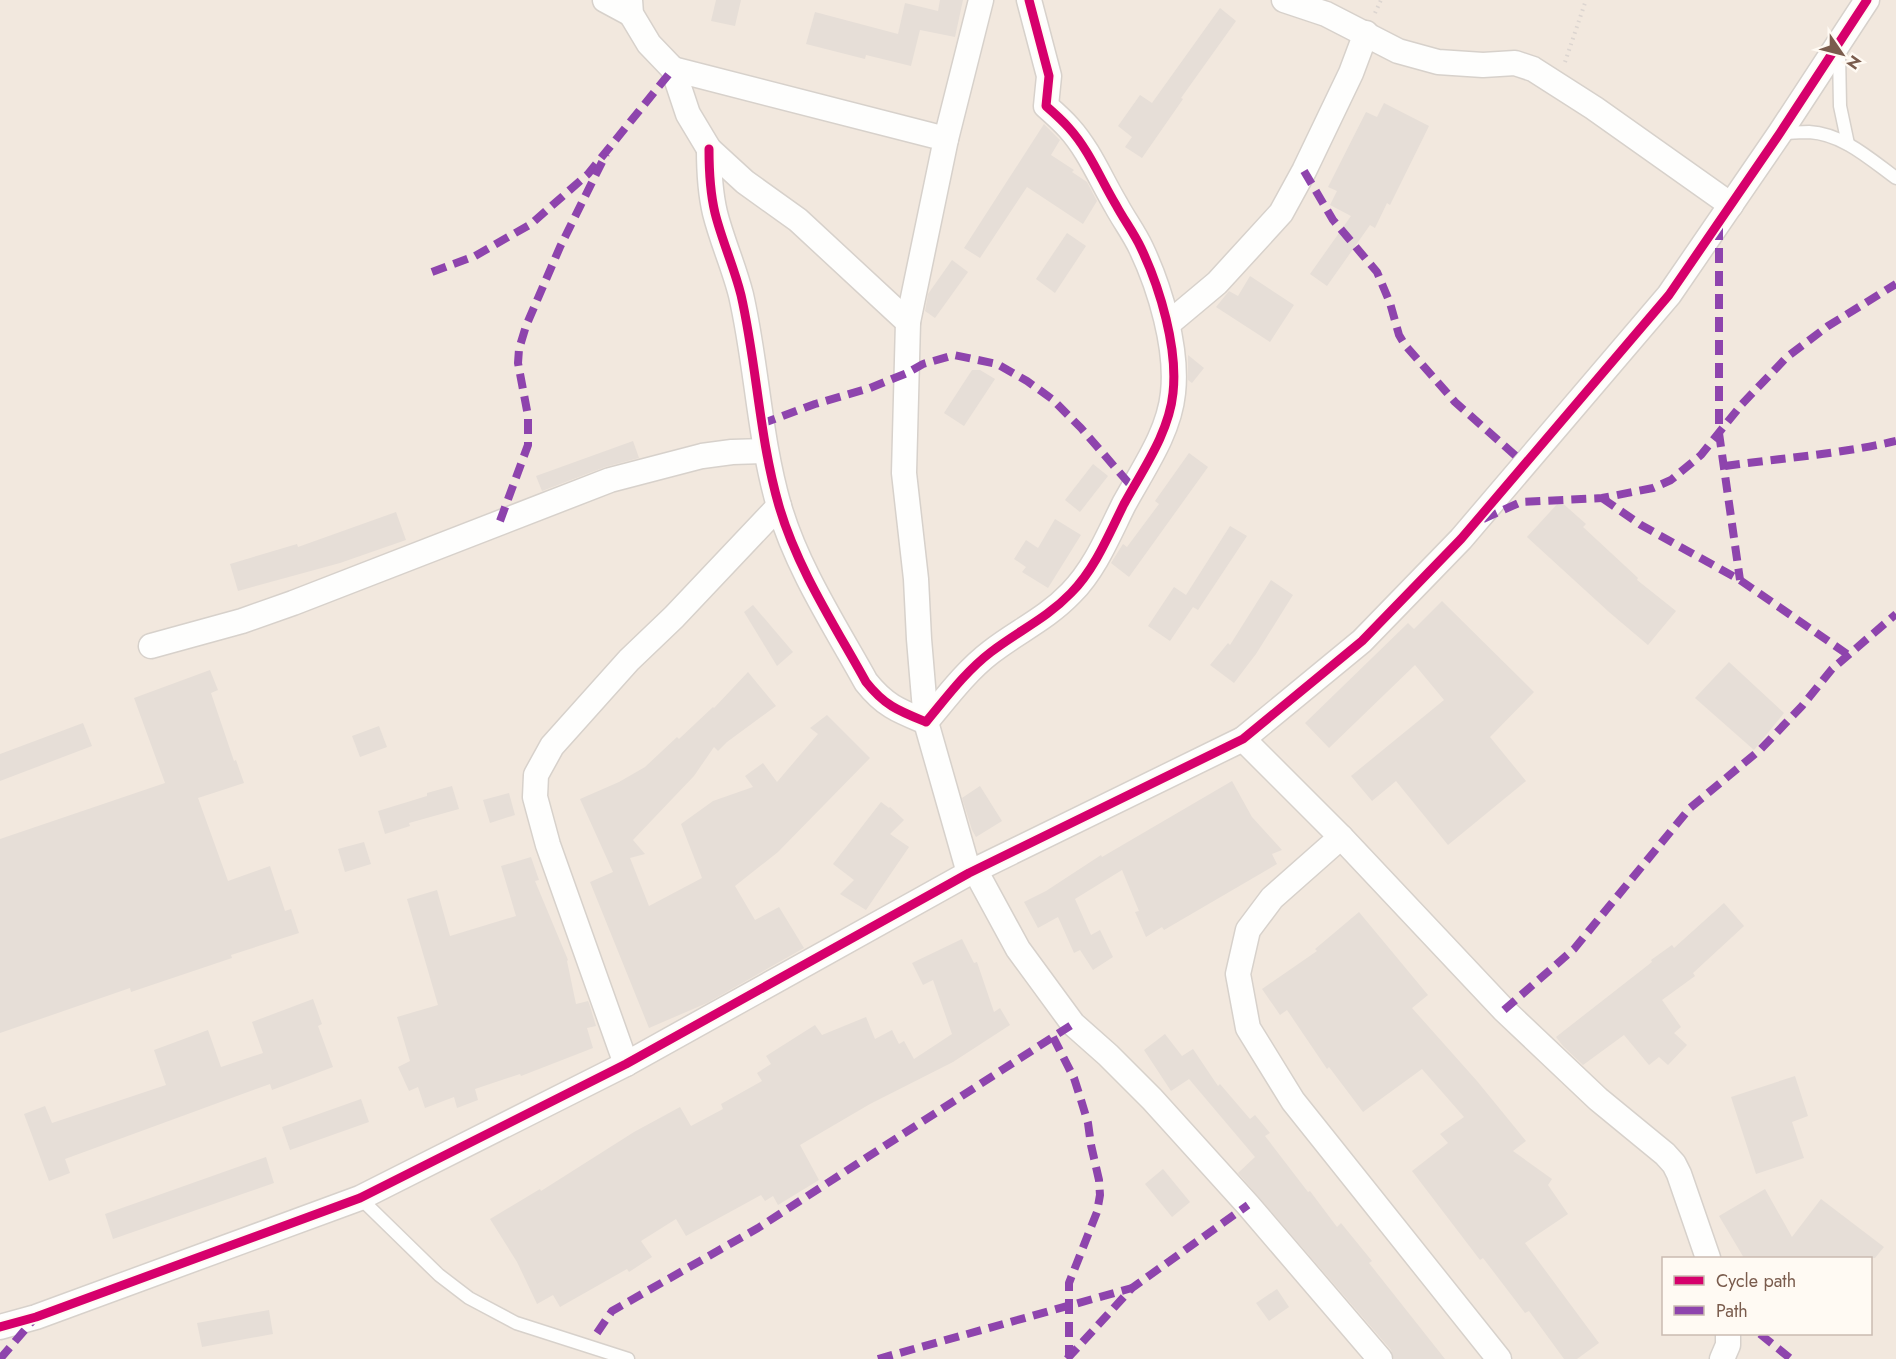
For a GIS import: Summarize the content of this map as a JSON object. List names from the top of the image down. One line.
{"legend":["Cycle path","Path"],"north":"bottom right"}
